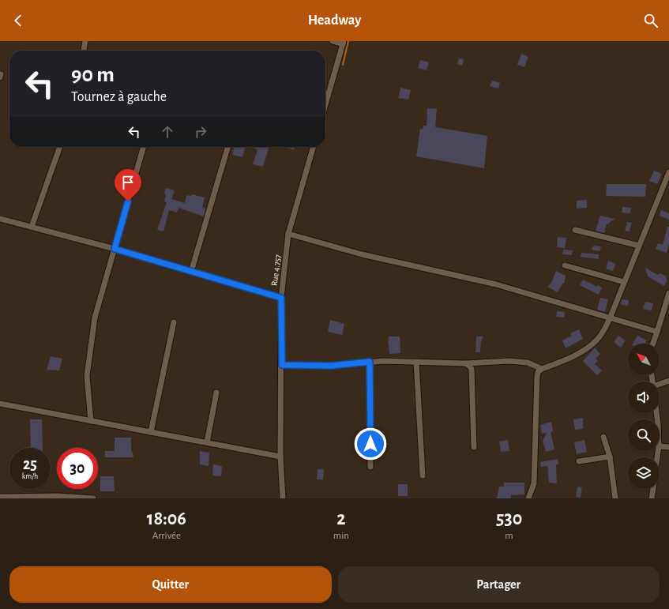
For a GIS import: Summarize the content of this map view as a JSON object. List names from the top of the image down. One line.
{"streets":{"street":["Rue 4.757"]},"north":"top left","page":{"header":"Headway","turn":["90 m","Tournez à gauche"],"speed":"25 km/h","limit":"30","eta":["18:06","Arrivée","2","min","530","m"],"buttons":["Quitter","Partager"]}}
